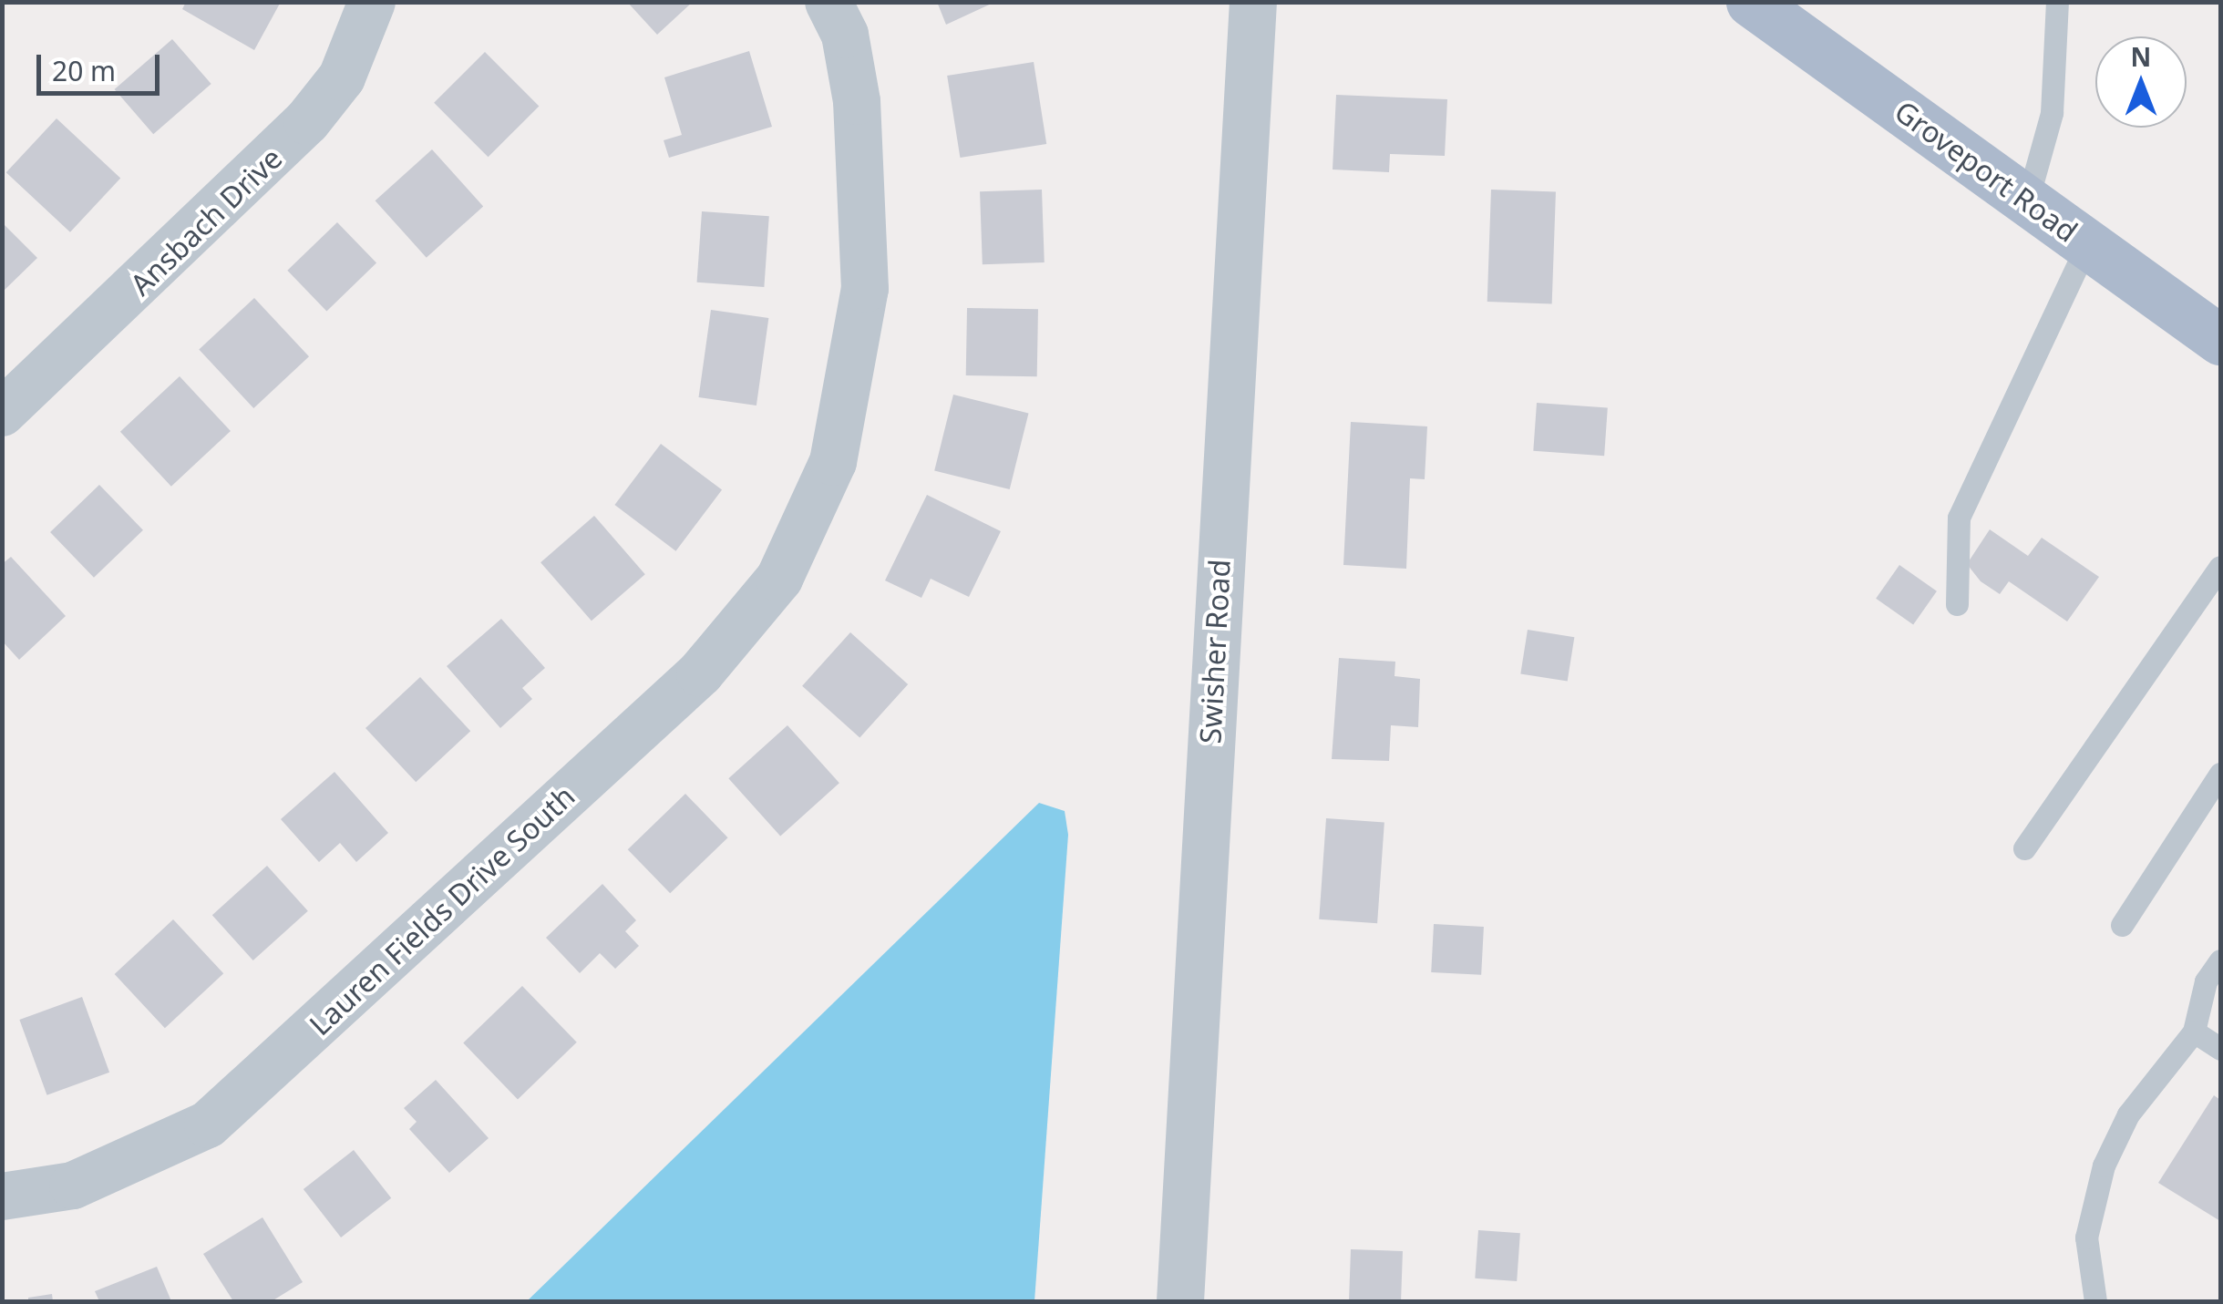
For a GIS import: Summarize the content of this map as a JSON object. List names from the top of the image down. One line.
{"streets":{"main road":["Groveport Road"],"street":["Ansbach Drive","Swisher Road","Lauren Fields Drive South"]},"scale_bar":"20 m","north":"top"}
